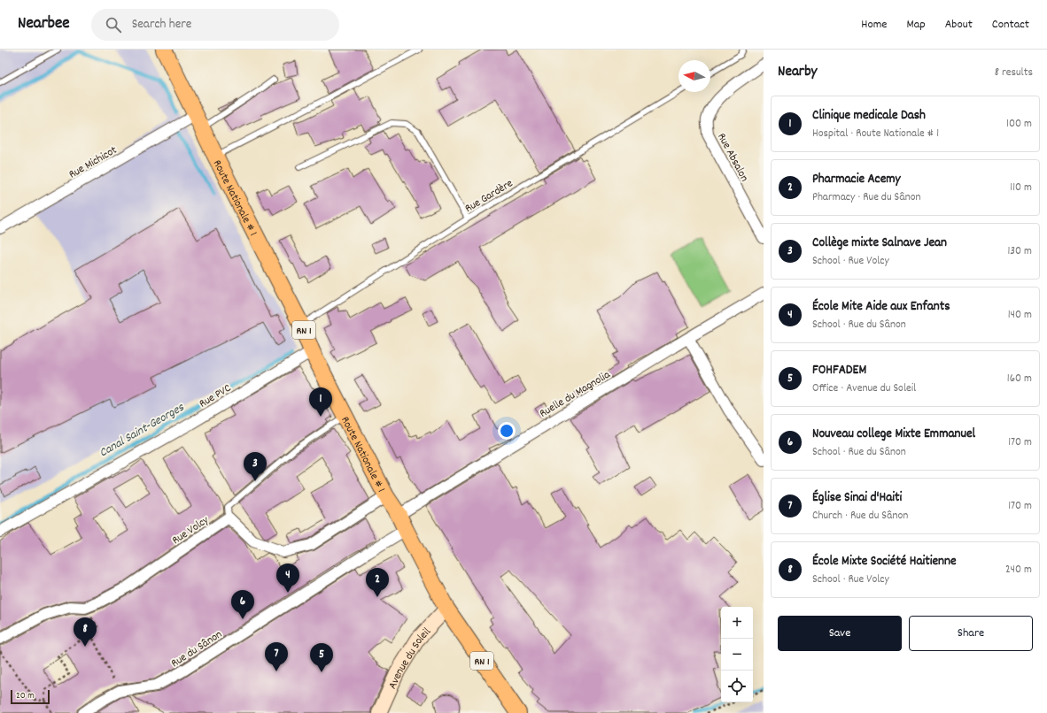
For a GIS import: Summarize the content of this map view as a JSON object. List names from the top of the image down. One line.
{"streets":{"main road":["Route Nationale # 1","RN 1","Avenue du Soleil"],"street":["Rue Absalon","Rue Michicot","Ruelle du Magnolia","Rue PVC","Rue Volcy","Rue du Sânon"],"lane":["Rue Gardère"]},"crossings":[["Rue Michicot","Route Nationale # 1"],["Rue Gardère","Route Nationale # 1"],["Route Nationale # 1","Ruelle du Magnolia"],["Route Nationale # 1","Rue PVC"],["Route Nationale # 1","Rue du Sânon"],["Route Nationale # 1","Avenue du Soleil"]],"water":["Canal Saint-Georges"],"scale_bar":"20 m","north":"left","page":{"header":"Nearbee","search":"Search here","nav":["Home","Map","About","Contact"],"heading":["Nearby","8 results"],"list":[{"mark":"1","name":"Clinique medicale Dash","note":"Hospital · Route Nationale # 1","value":"100 m"},{"mark":"2","name":"Pharmacie Acemy","note":"Pharmacy · Rue du Sânon","value":"110 m"},{"mark":"3","name":"Collège mixte Salnave Jean","note":"School · Rue Volcy","value":"130 m"},{"mark":"4","name":"École Mite Aide aux Enfants","note":"School · Rue du Sânon","value":"140 m"},{"mark":"5","name":"FOHFADEM","note":"Office · Avenue du Soleil","value":"160 m"},{"mark":"6","name":"Nouveau college Mixte Emmanuel","note":"School · Rue du Sânon","value":"170 m"},{"mark":"7","name":"Église Sinai d'Haiti","note":"Church · Rue du Sânon","value":"170 m"},{"mark":"8","name":"École Mixte Société Haitienne","note":"School · Rue Volcy","value":"240 m"}],"pins":["1","3","4","2","6","8","7","5"],"buttons":["Save","Share"],"map_buttons":["+","−"],"scale":"20 m"}}
